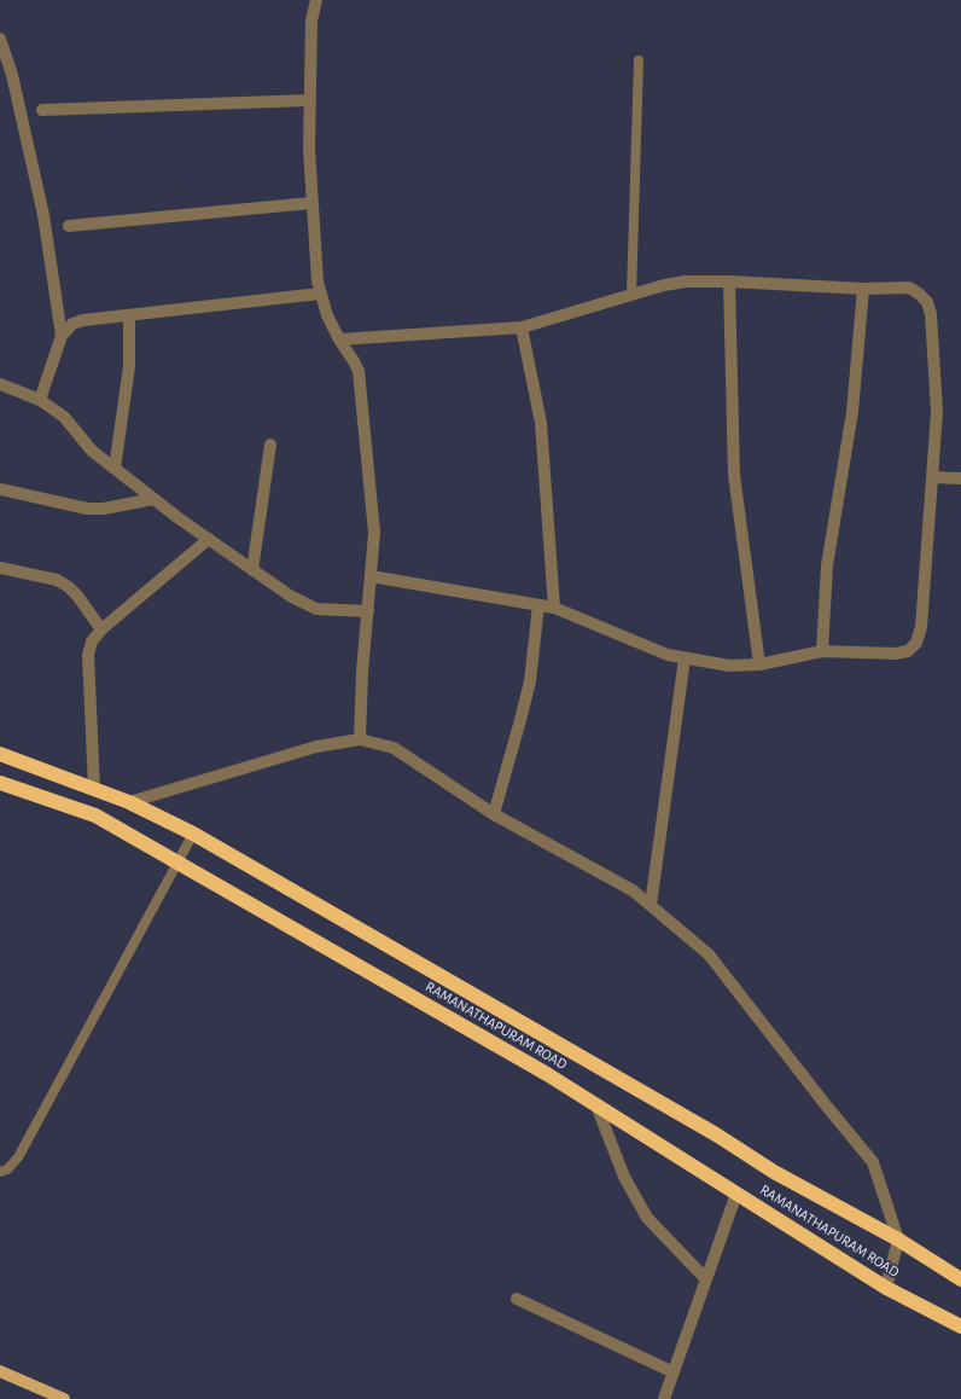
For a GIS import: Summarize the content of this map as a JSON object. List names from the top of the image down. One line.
{"streets":{"highway":["RAMANATHAPURAM ROAD"]}}
